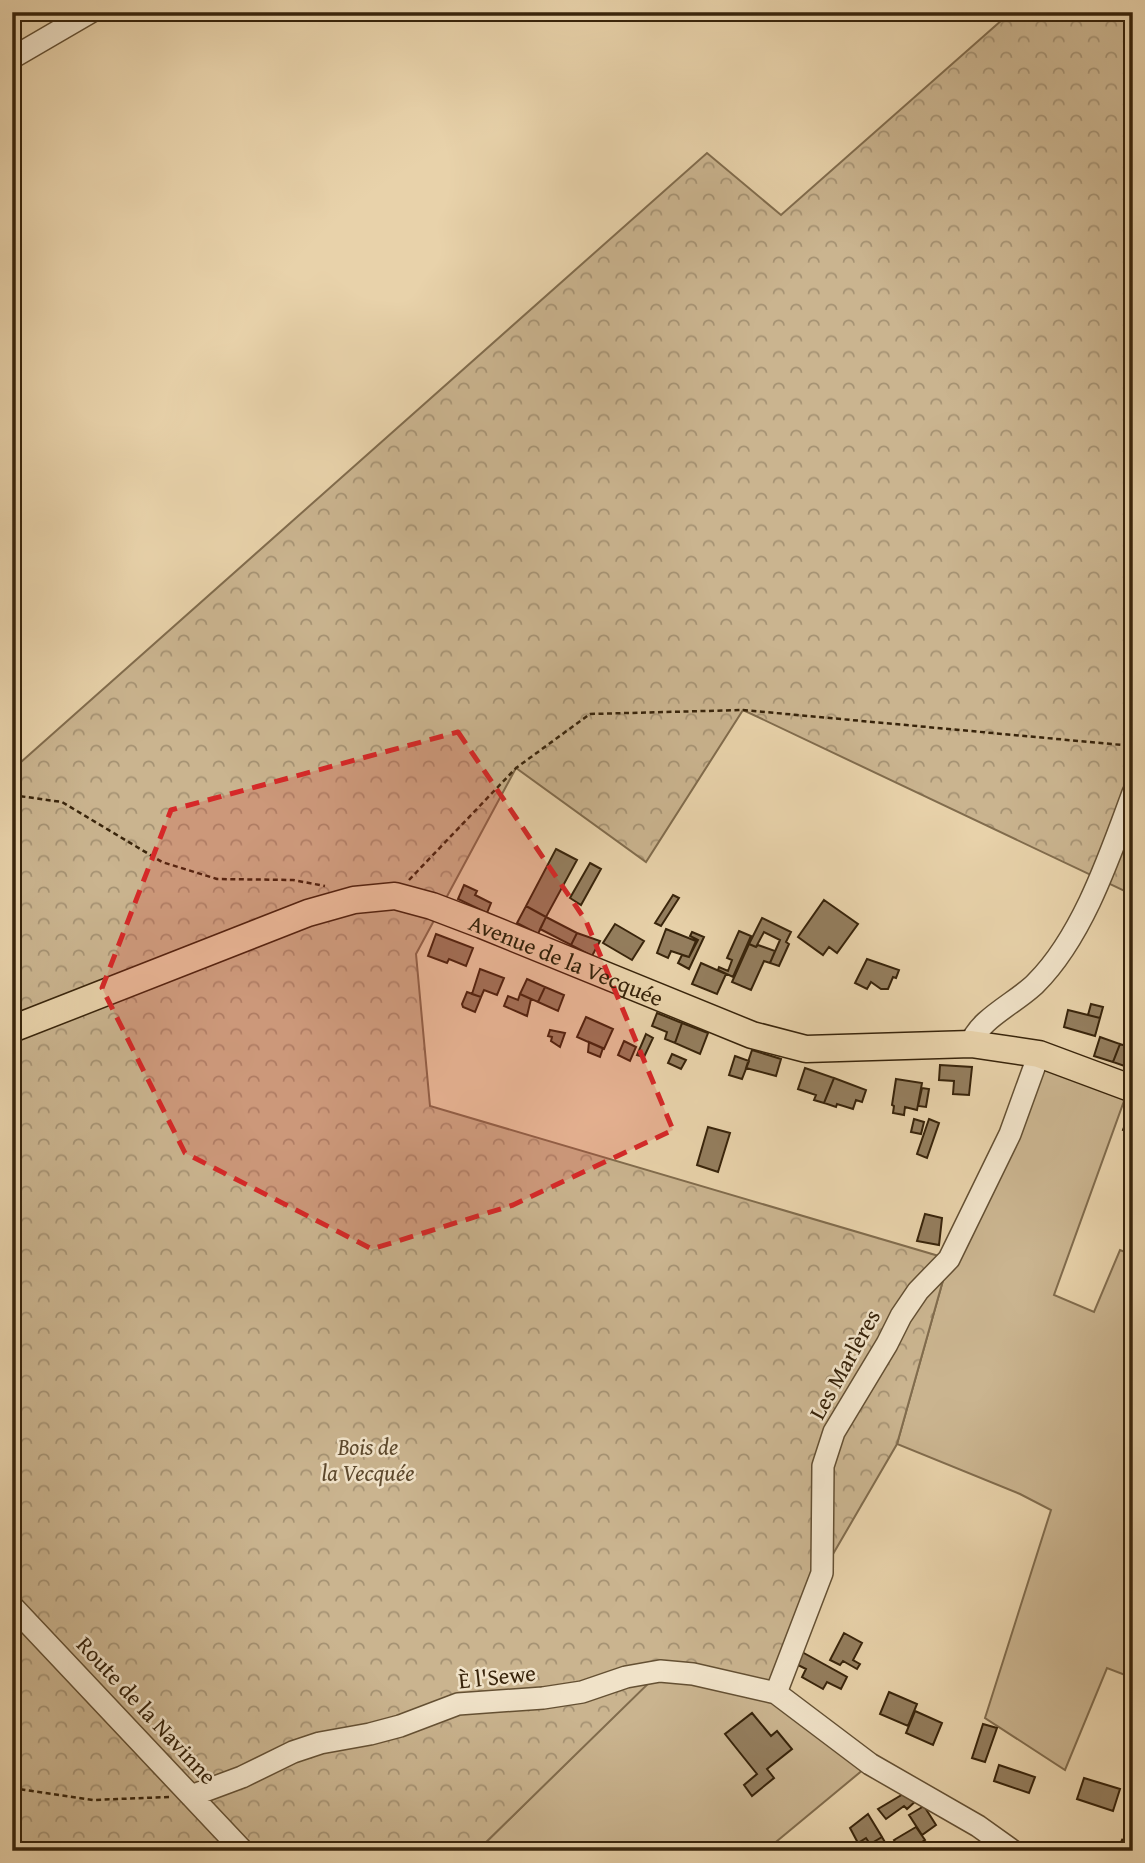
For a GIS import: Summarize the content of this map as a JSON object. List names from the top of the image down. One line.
{"streets":{"main road":["Avenue de la Vecquée"],"street":["Les Marlères","È l'Sewe","Route de la Navinne"]},"crossings":[["Avenue de la Vecquée","Les Marlères"],["Les Marlères","È l'Sewe"],["È l'Sewe","Route de la Navinne"]],"parks":["Bois de la Vecquée"]}
